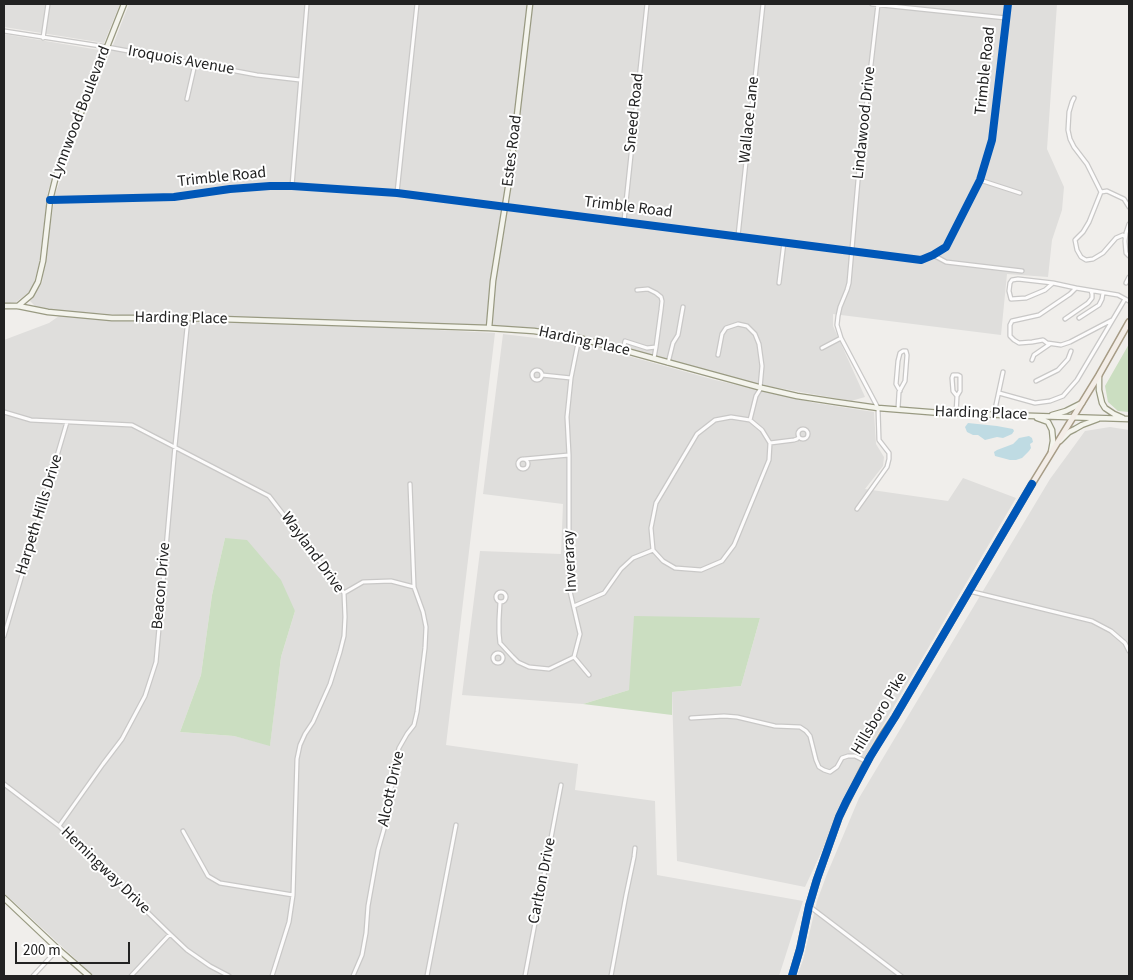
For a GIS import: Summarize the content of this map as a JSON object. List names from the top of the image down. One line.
{"streets":{"main road":["Lynnwood Boulevard","Estes Road","Harding Place","Hillsboro Pike"],"street":["Iroquois Avenue","Trimble Road","Sneed Road","Wallace Lane","Lindawood Drive","Harpeth Hills Drive","Wayland Drive","Inveraray","Beacon Drive","Alcott Drive","Hemingway Drive","Carlton Drive"]},"crossings":[["Iroquois Avenue","Lynnwood Boulevard"],["Trimble Road","Lynnwood Boulevard"],["Trimble Road","Sneed Road"],["Trimble Road","Wallace Lane"],["Trimble Road","Lindawood Drive"],["Trimble Road","Estes Road"],["Lynnwood Boulevard","Harding Place"],["Estes Road","Harding Place"],["Harding Place","Inveraray"],["Harding Place","Beacon Drive"],["Harding Place","Hillsboro Pike"],["Harpeth Hills Drive","Wayland Drive"],["Wayland Drive","Beacon Drive"],["Beacon Drive","Hemingway Drive"]],"scale_bar":"200 m"}
